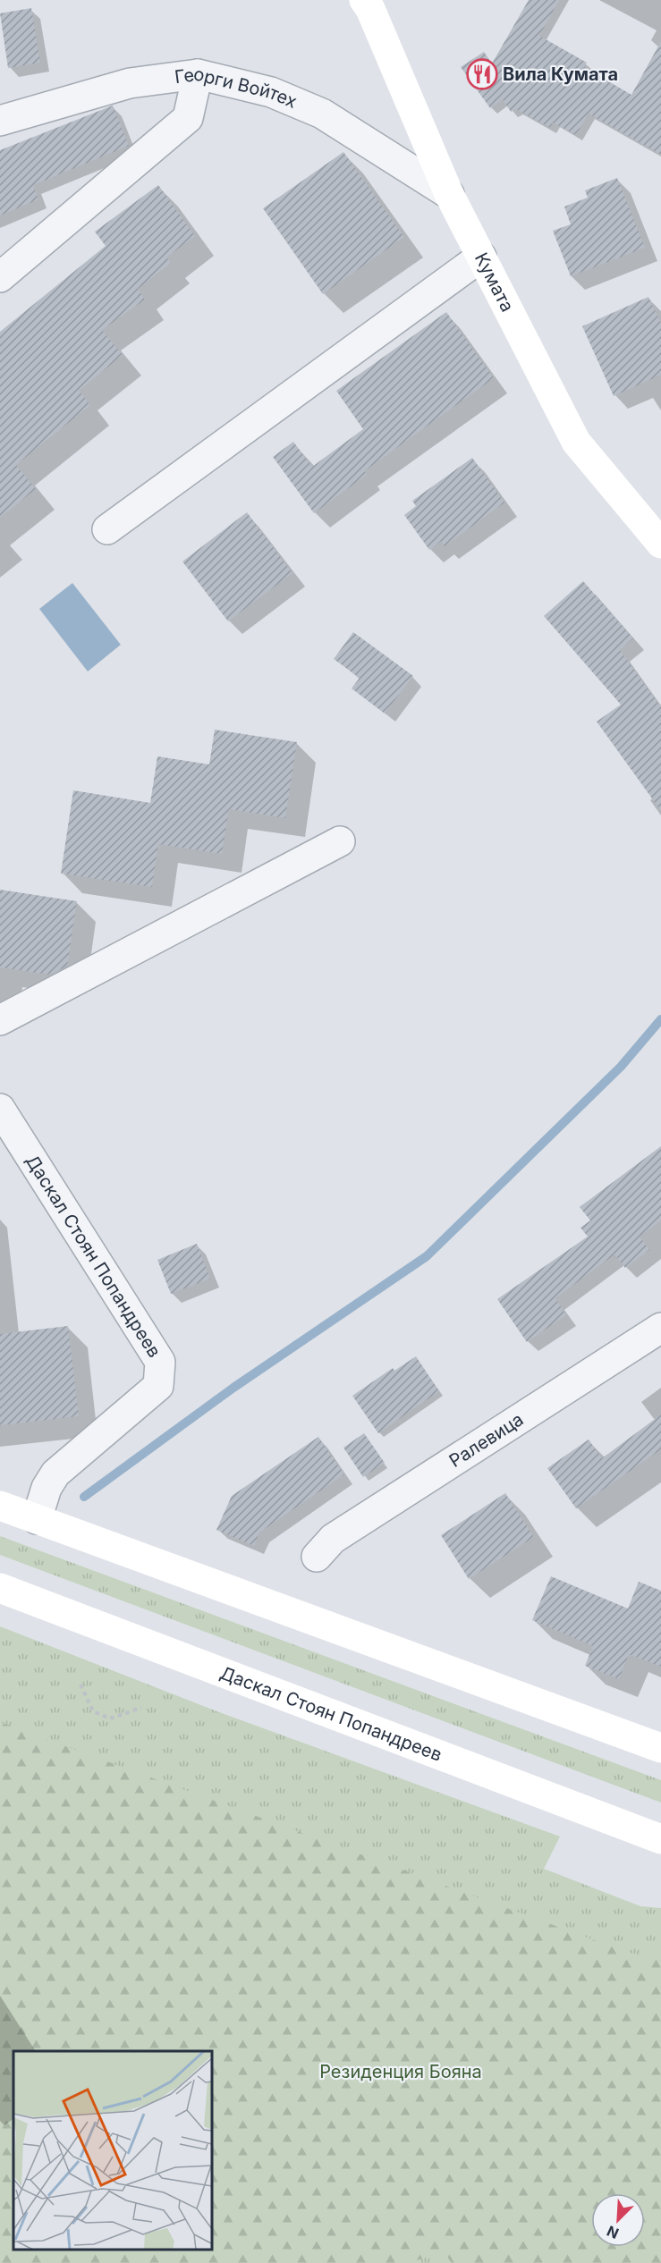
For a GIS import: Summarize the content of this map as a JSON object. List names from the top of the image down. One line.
{"streets":{"main road":["Кумата","Даскал Стоян Попандреев"],"street":["Георги Войтех","Ралевица"]},"crossings":[["Георги Войтех","Кумата"]],"parks":["Резиденция Бояна"],"places":{"restaurant":["Вила Кумата"]},"north":"bottom left"}
